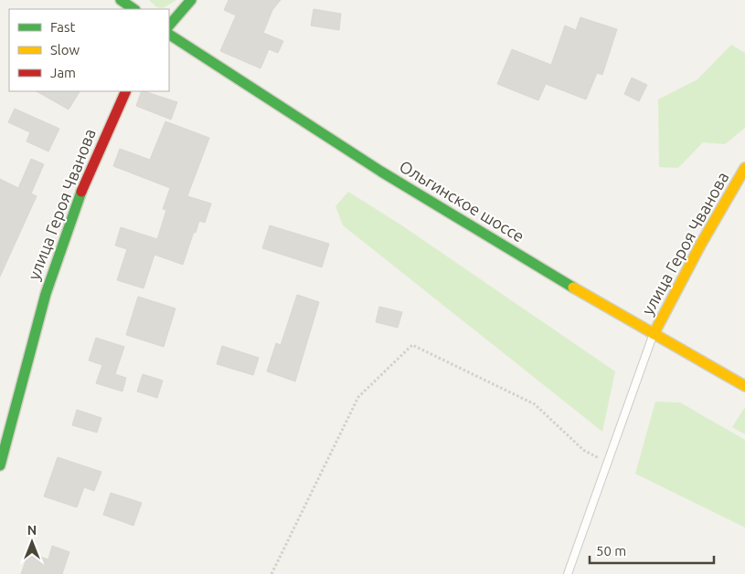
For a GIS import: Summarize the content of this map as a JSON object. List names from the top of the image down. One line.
{"streets":{"main road":["Ольгинское шоссе","улица Героя Чванова"]},"crossings":[["Ольгинское шоссе","улица Героя Чванова"]],"legend":["Fast","Slow","Jam"],"scale_bar":"50 m","north":"top"}
